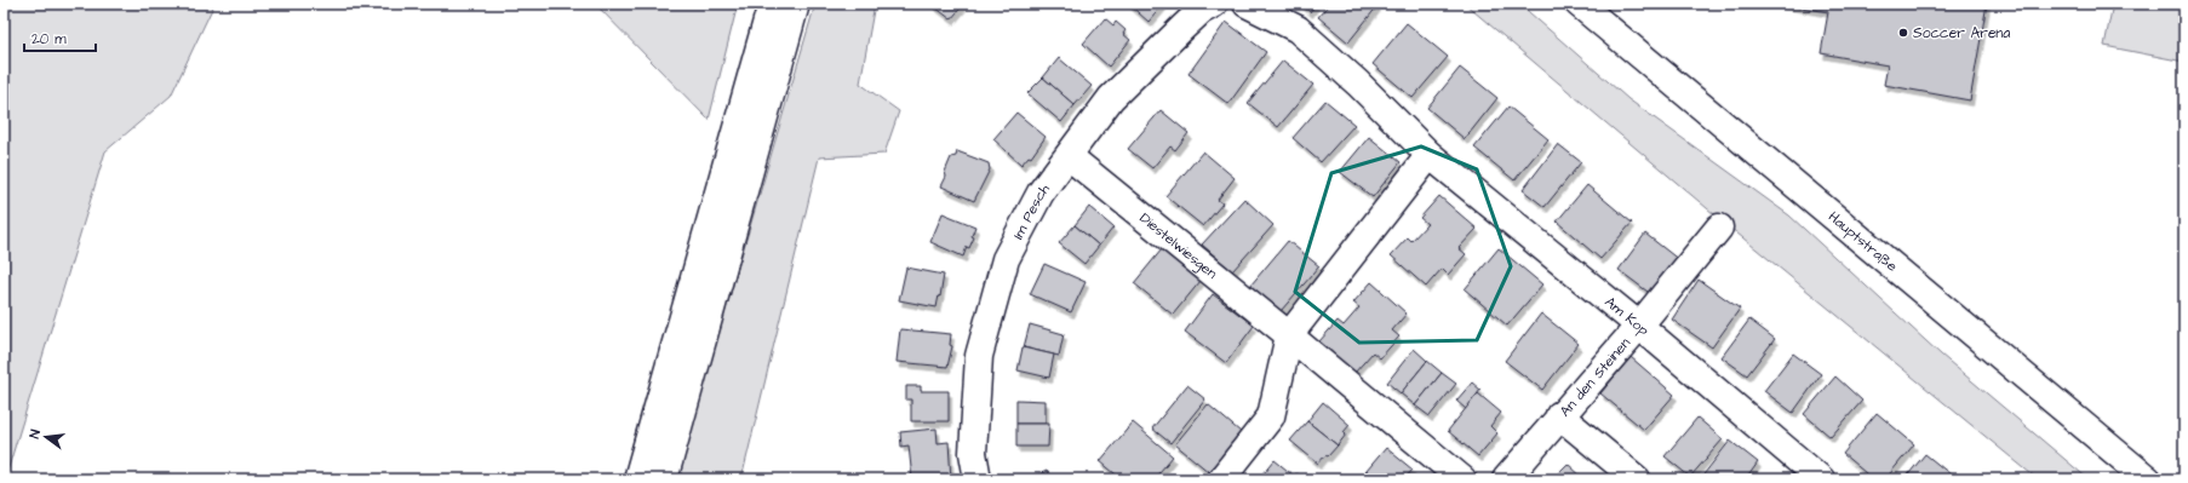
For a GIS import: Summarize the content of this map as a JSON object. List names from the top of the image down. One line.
{"streets":{"main road":["Im Pesch","Hauptstraße","Diestelwiesgen","Am Kop","An den Steinen"]},"crossings":[["Im Pesch","Diestelwiesgen"],["Am Kop","An den Steinen"]],"places":["Soccer Arena"],"scale_bar":"20 m","north":"left"}
